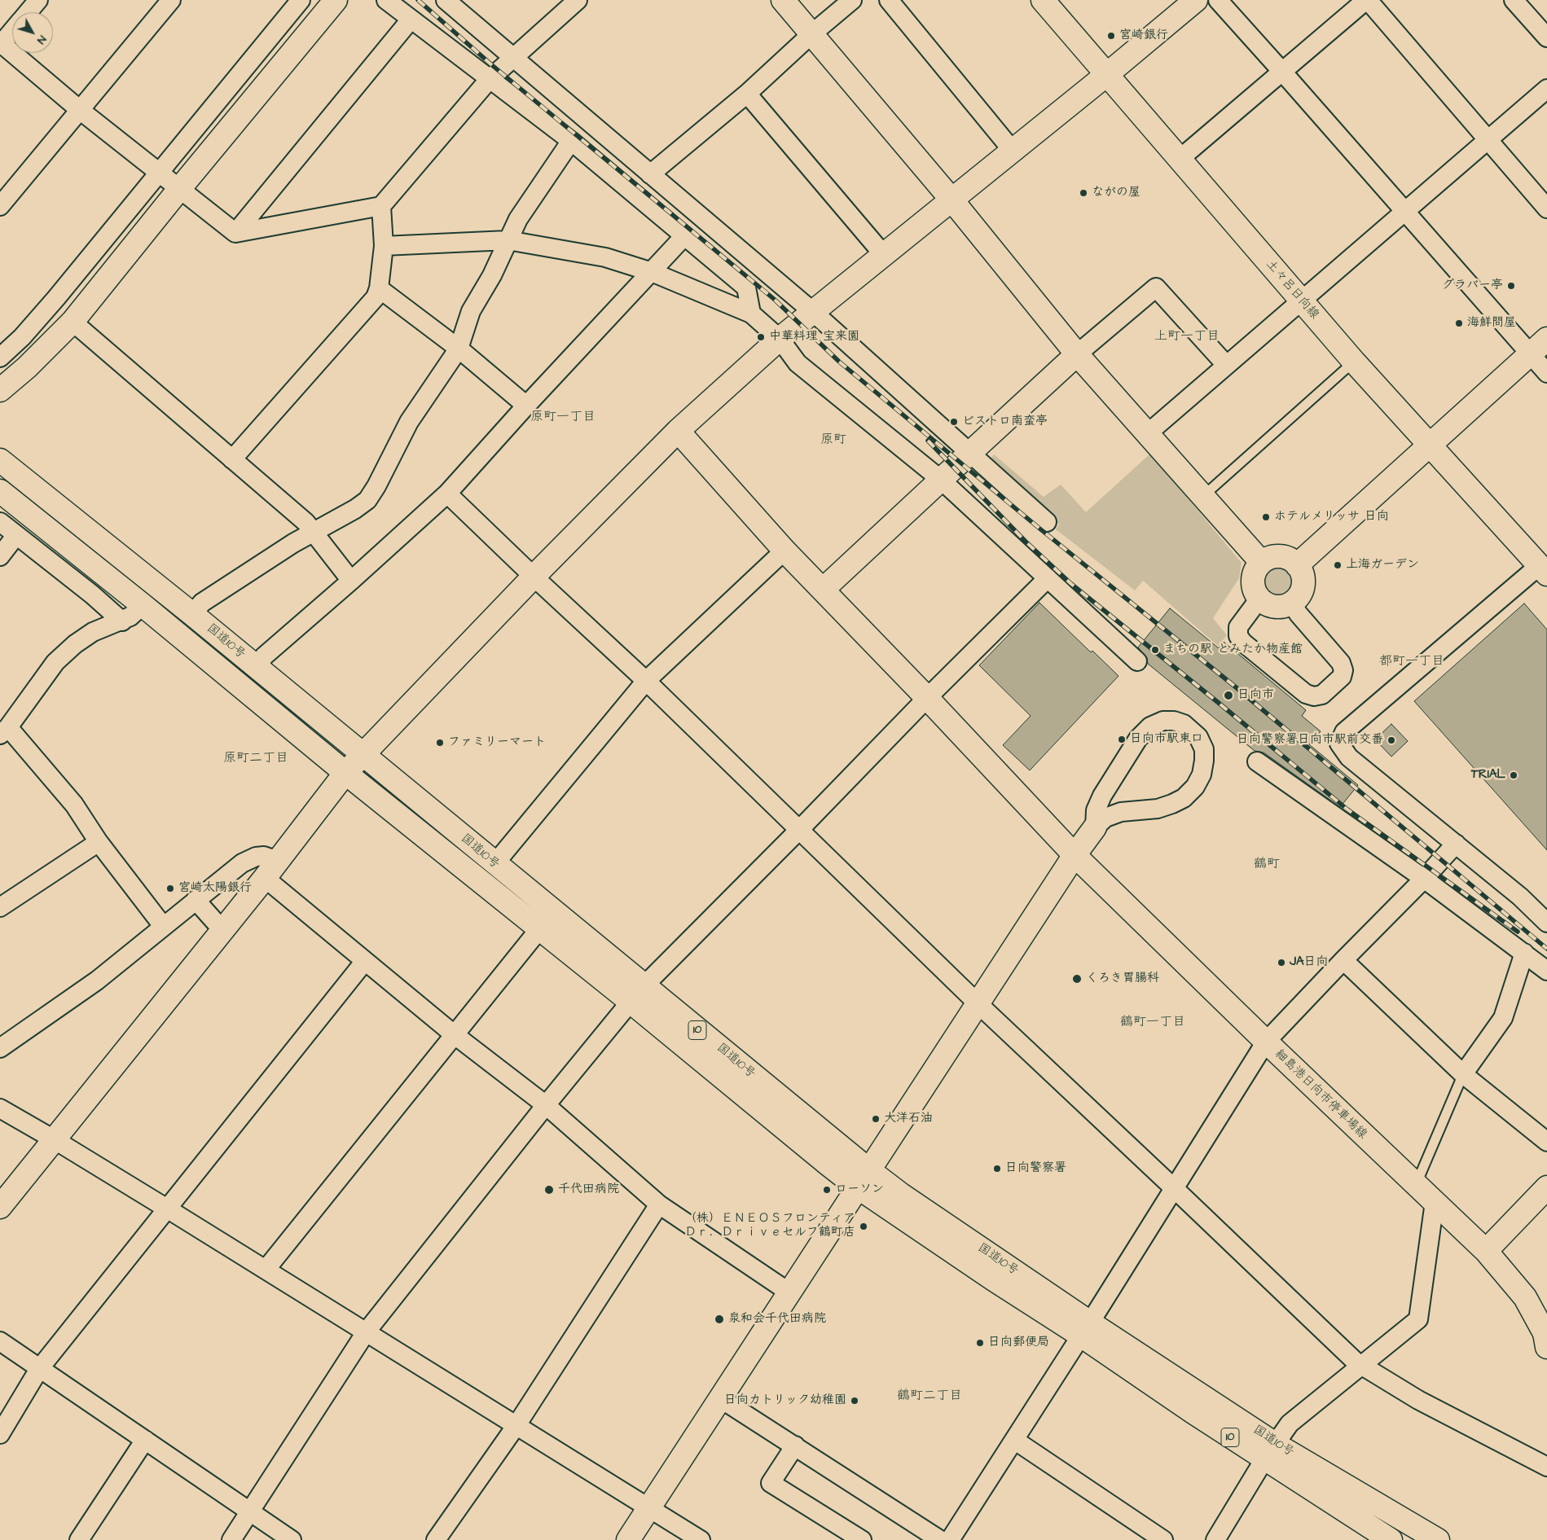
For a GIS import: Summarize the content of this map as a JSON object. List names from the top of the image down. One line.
{"streets":{"main road":["土々呂日向線","国道10号","10","細島港日向市停車場線"]},"districts":["上町一丁目","原町一丁目","原町","都町一丁目","原町二丁目","鶴町","鶴町一丁目","鶴町二丁目"],"places":["宮崎銀行","ながの屋","グラバー亭","海鮮問屋","中華料理 宝来園","ビストロ南蛮亭","ホテルメリッサ 日向","上海ガーデン","まちの駅 とみたか物産館","日向市","日向市駅東口","日向警察署日向市駅前交番","ファミリーマート","TRIAL","宮崎太陽銀行","JA日向","くろき胃腸科","大洋石油","日向警察署","千代田病院","ローソン","（株）ＥＮＥＯＳフロンティア Ｄｒ．Ｄｒｉｖｅセルフ鶴町店","泉和会千代田病院","日向郵便局","日向カトリック幼稚園"],"north":"bottom right"}
